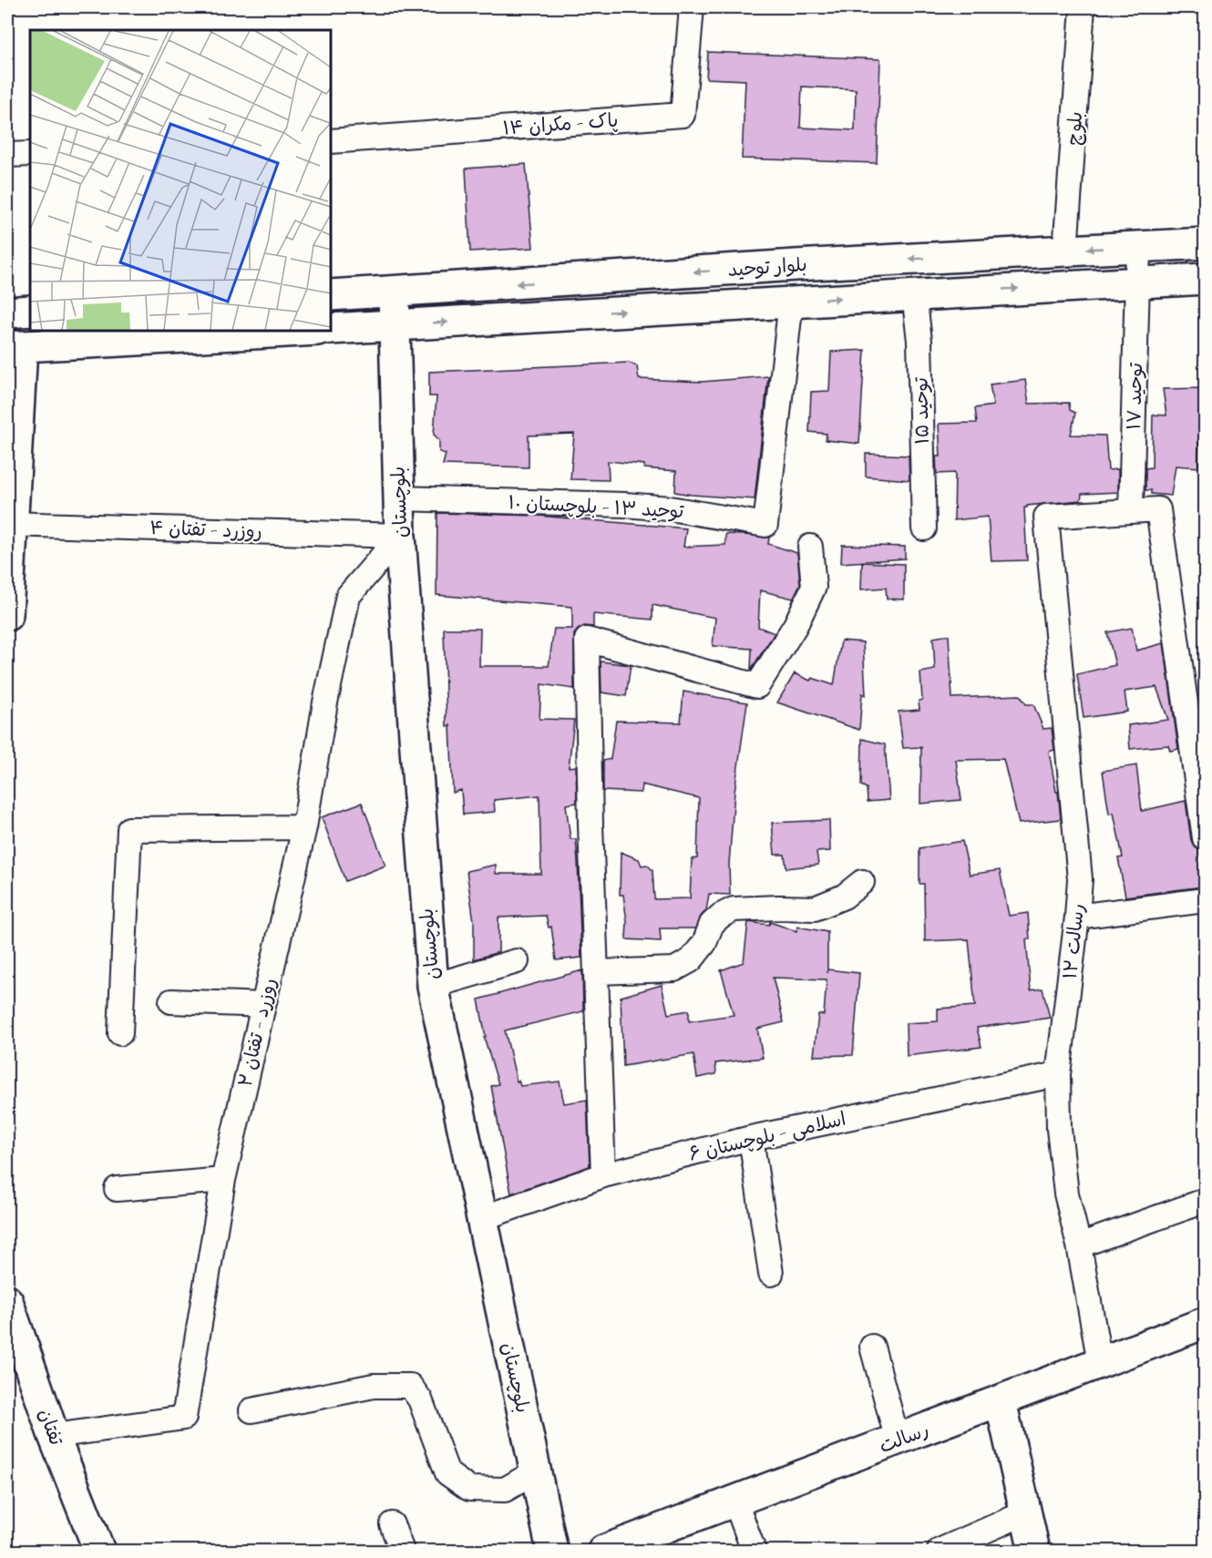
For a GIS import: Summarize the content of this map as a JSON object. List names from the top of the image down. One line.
{"streets":{"street":["پاک - مکران ۱۴","بلوچ","بلوار توحید","توحید ۱۷","توحید ۱۵","بلوچستان","توحید ۱۳ - بلوچستان ۱۰","روزرد - تفتان ۴","رسالت ۱۲","روزرد - تفتان ۲","اسلامی - بلوچستان ۶","تفتان","رسالت"]},"crossings":[["بلوچ","بلوار توحید"],["بلوار توحید","توحید ۱۷"],["بلوار توحید","توحید ۱۵"],["بلوار توحید","بلوچستان"],["بلوار توحید","توحید ۱۳ - بلوچستان ۱۰"],["توحید ۱۷","رسالت ۱۲"],["بلوچستان","توحید ۱۳ - بلوچستان ۱۰"],["بلوچستان","روزرد - تفتان ۴"],["بلوچستان","روزرد - تفتان ۲"],["بلوچستان","اسلامی - بلوچستان ۶"],["روزرد - تفتان ۴","روزرد - تفتان ۲"],["رسالت ۱۲","اسلامی - بلوچستان ۶"],["رسالت ۱۲","رسالت"],["روزرد - تفتان ۲","تفتان"]]}
